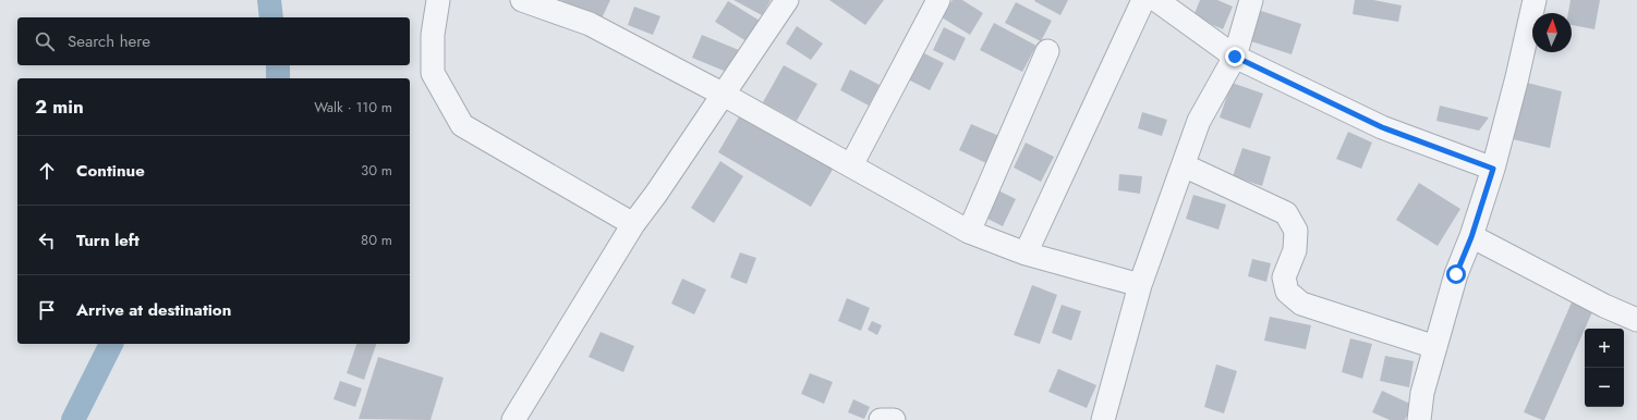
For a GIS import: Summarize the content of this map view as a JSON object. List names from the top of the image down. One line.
{"north":"top","page":{"search":"Search here","heading":["2 min","Walk · 110 m"],"list":[["Continue","30 m"],["Turn left","80 m"],"Arrive at destination"],"map_buttons":["+","−"]}}
